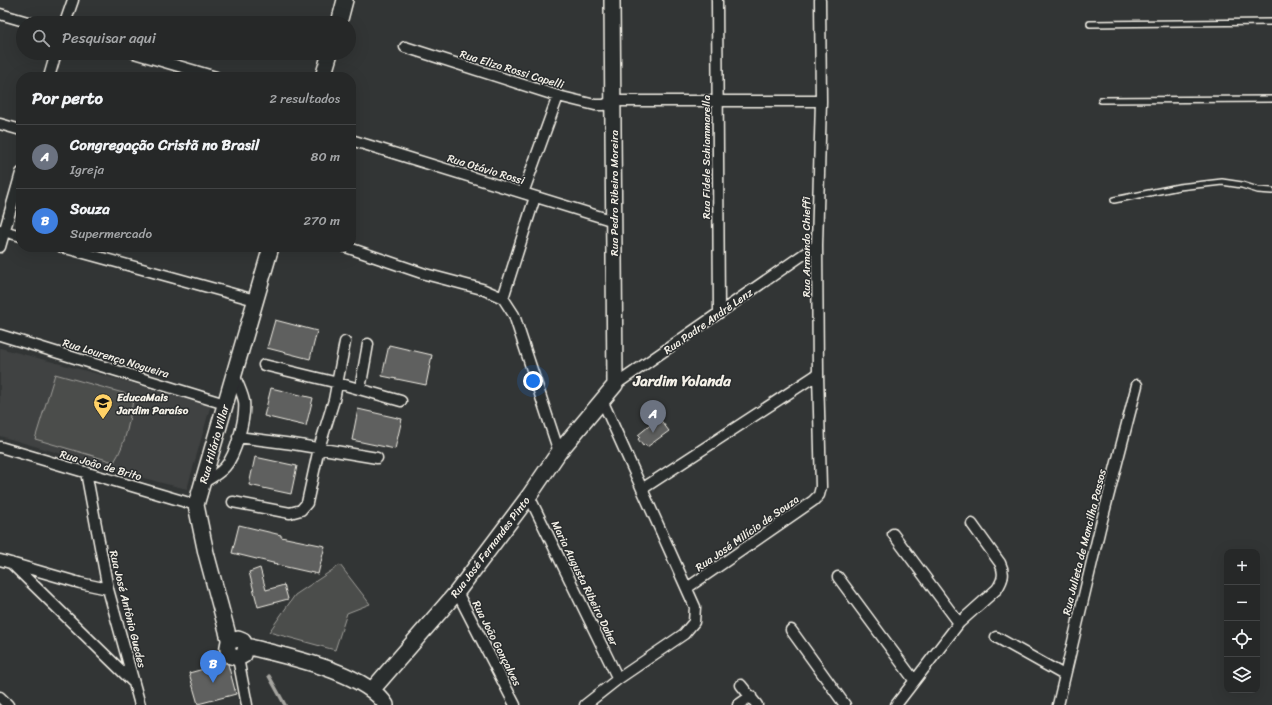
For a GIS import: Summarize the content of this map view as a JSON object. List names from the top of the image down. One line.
{"streets":{"street":["Rua Eliza Rossi Capelli","Rua Fidele Schiammarella","Rua Otávio Rossi","Rua Pedro Ribeiro Moreira","Rua Armando Chieffi","Rua Padre André Lenz","Rua Lourenço Nogueira","Rua Hilário Villar","Rua João de Brito","Rua José Milício de Souza","Rua Julieta de Mancilha Passos","Rua José Fernandes Pinto","Maria Augusta Ribeiro Daher","Rua José Antônio Guedes","Rua João Gonçalves"]},"crossings":[["Rua Eliza Rossi Capelli","Rua Fidele Schiammarella"],["Rua Eliza Rossi Capelli","Rua Pedro Ribeiro Moreira"],["Rua Eliza Rossi Capelli","Rua Armando Chieffi"],["Rua Fidele Schiammarella","Rua Padre André Lenz"],["Rua Otávio Rossi","Rua Pedro Ribeiro Moreira"],["Rua Pedro Ribeiro Moreira","Rua Padre André Lenz"],["Rua Armando Chieffi","Rua Padre André Lenz"],["Rua Armando Chieffi","Rua José Milício de Souza"],["Rua Padre André Lenz","Rua José Fernandes Pinto"],["Rua Lourenço Nogueira","Rua Hilário Villar"],["Rua Hilário Villar","Rua João de Brito"],["Rua João de Brito","Rua José Antônio Guedes"],["Rua José Fernandes Pinto","Maria Augusta Ribeiro Daher"],["Rua José Fernandes Pinto","Rua João Gonçalves"]],"districts":["Jardim Yolanda"],"places":{"school or university":["EducaMais Jardim Paraíso"]},"page":{"search":"Pesquisar aqui","heading":["Por perto","2 resultados"],"list":[{"mark":"A","name":"Congregação Cristã no Brasil","note":"Igreja","value":"80 m"},{"mark":"B","name":"Souza","note":"Supermercado","value":"270 m"}],"pins":["A","B"],"map_buttons":["+","−"]}}
